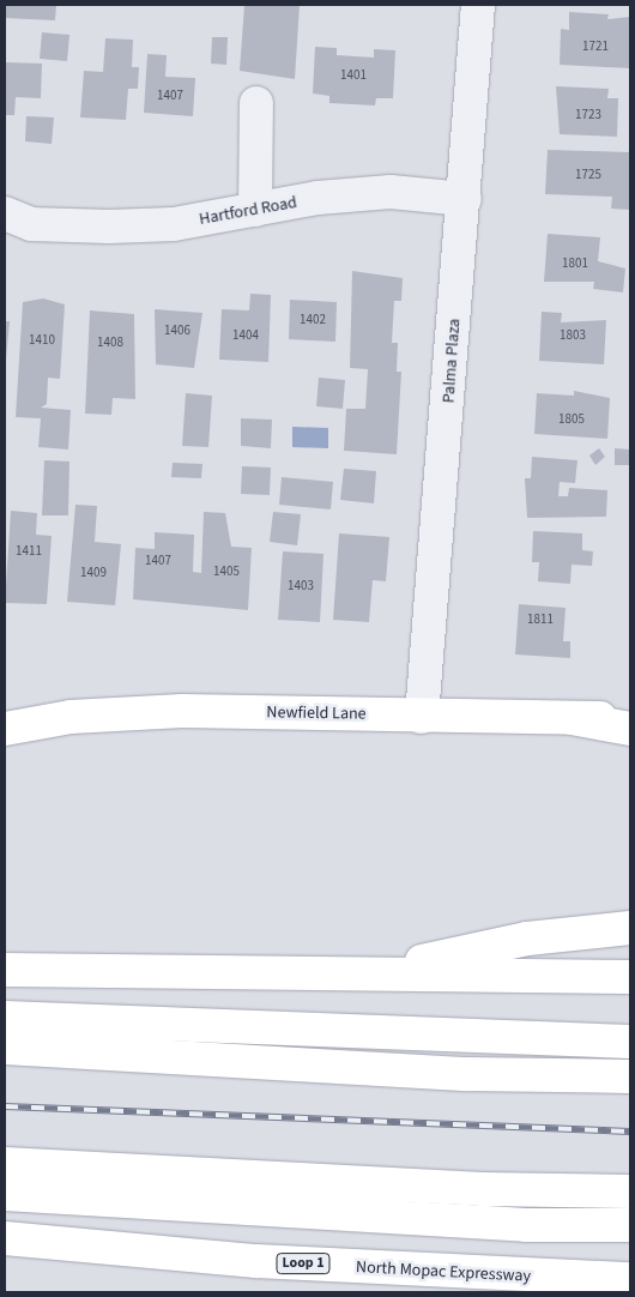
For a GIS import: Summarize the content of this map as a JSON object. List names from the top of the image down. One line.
{"streets":{"main road":["Newfield Lane","Loop 1","North Mopac Expressway"],"street":["Hartford Road","Palma Plaza"]},"crossings":[["Hartford Road","Palma Plaza"],["Palma Plaza","Newfield Lane"]],"house_numbers":["1721","1401","1407","1723","1725","1801","1402","1406","1404","1803","1410","1408","1805","1411","1407","1405","1409","1403","1811"]}
